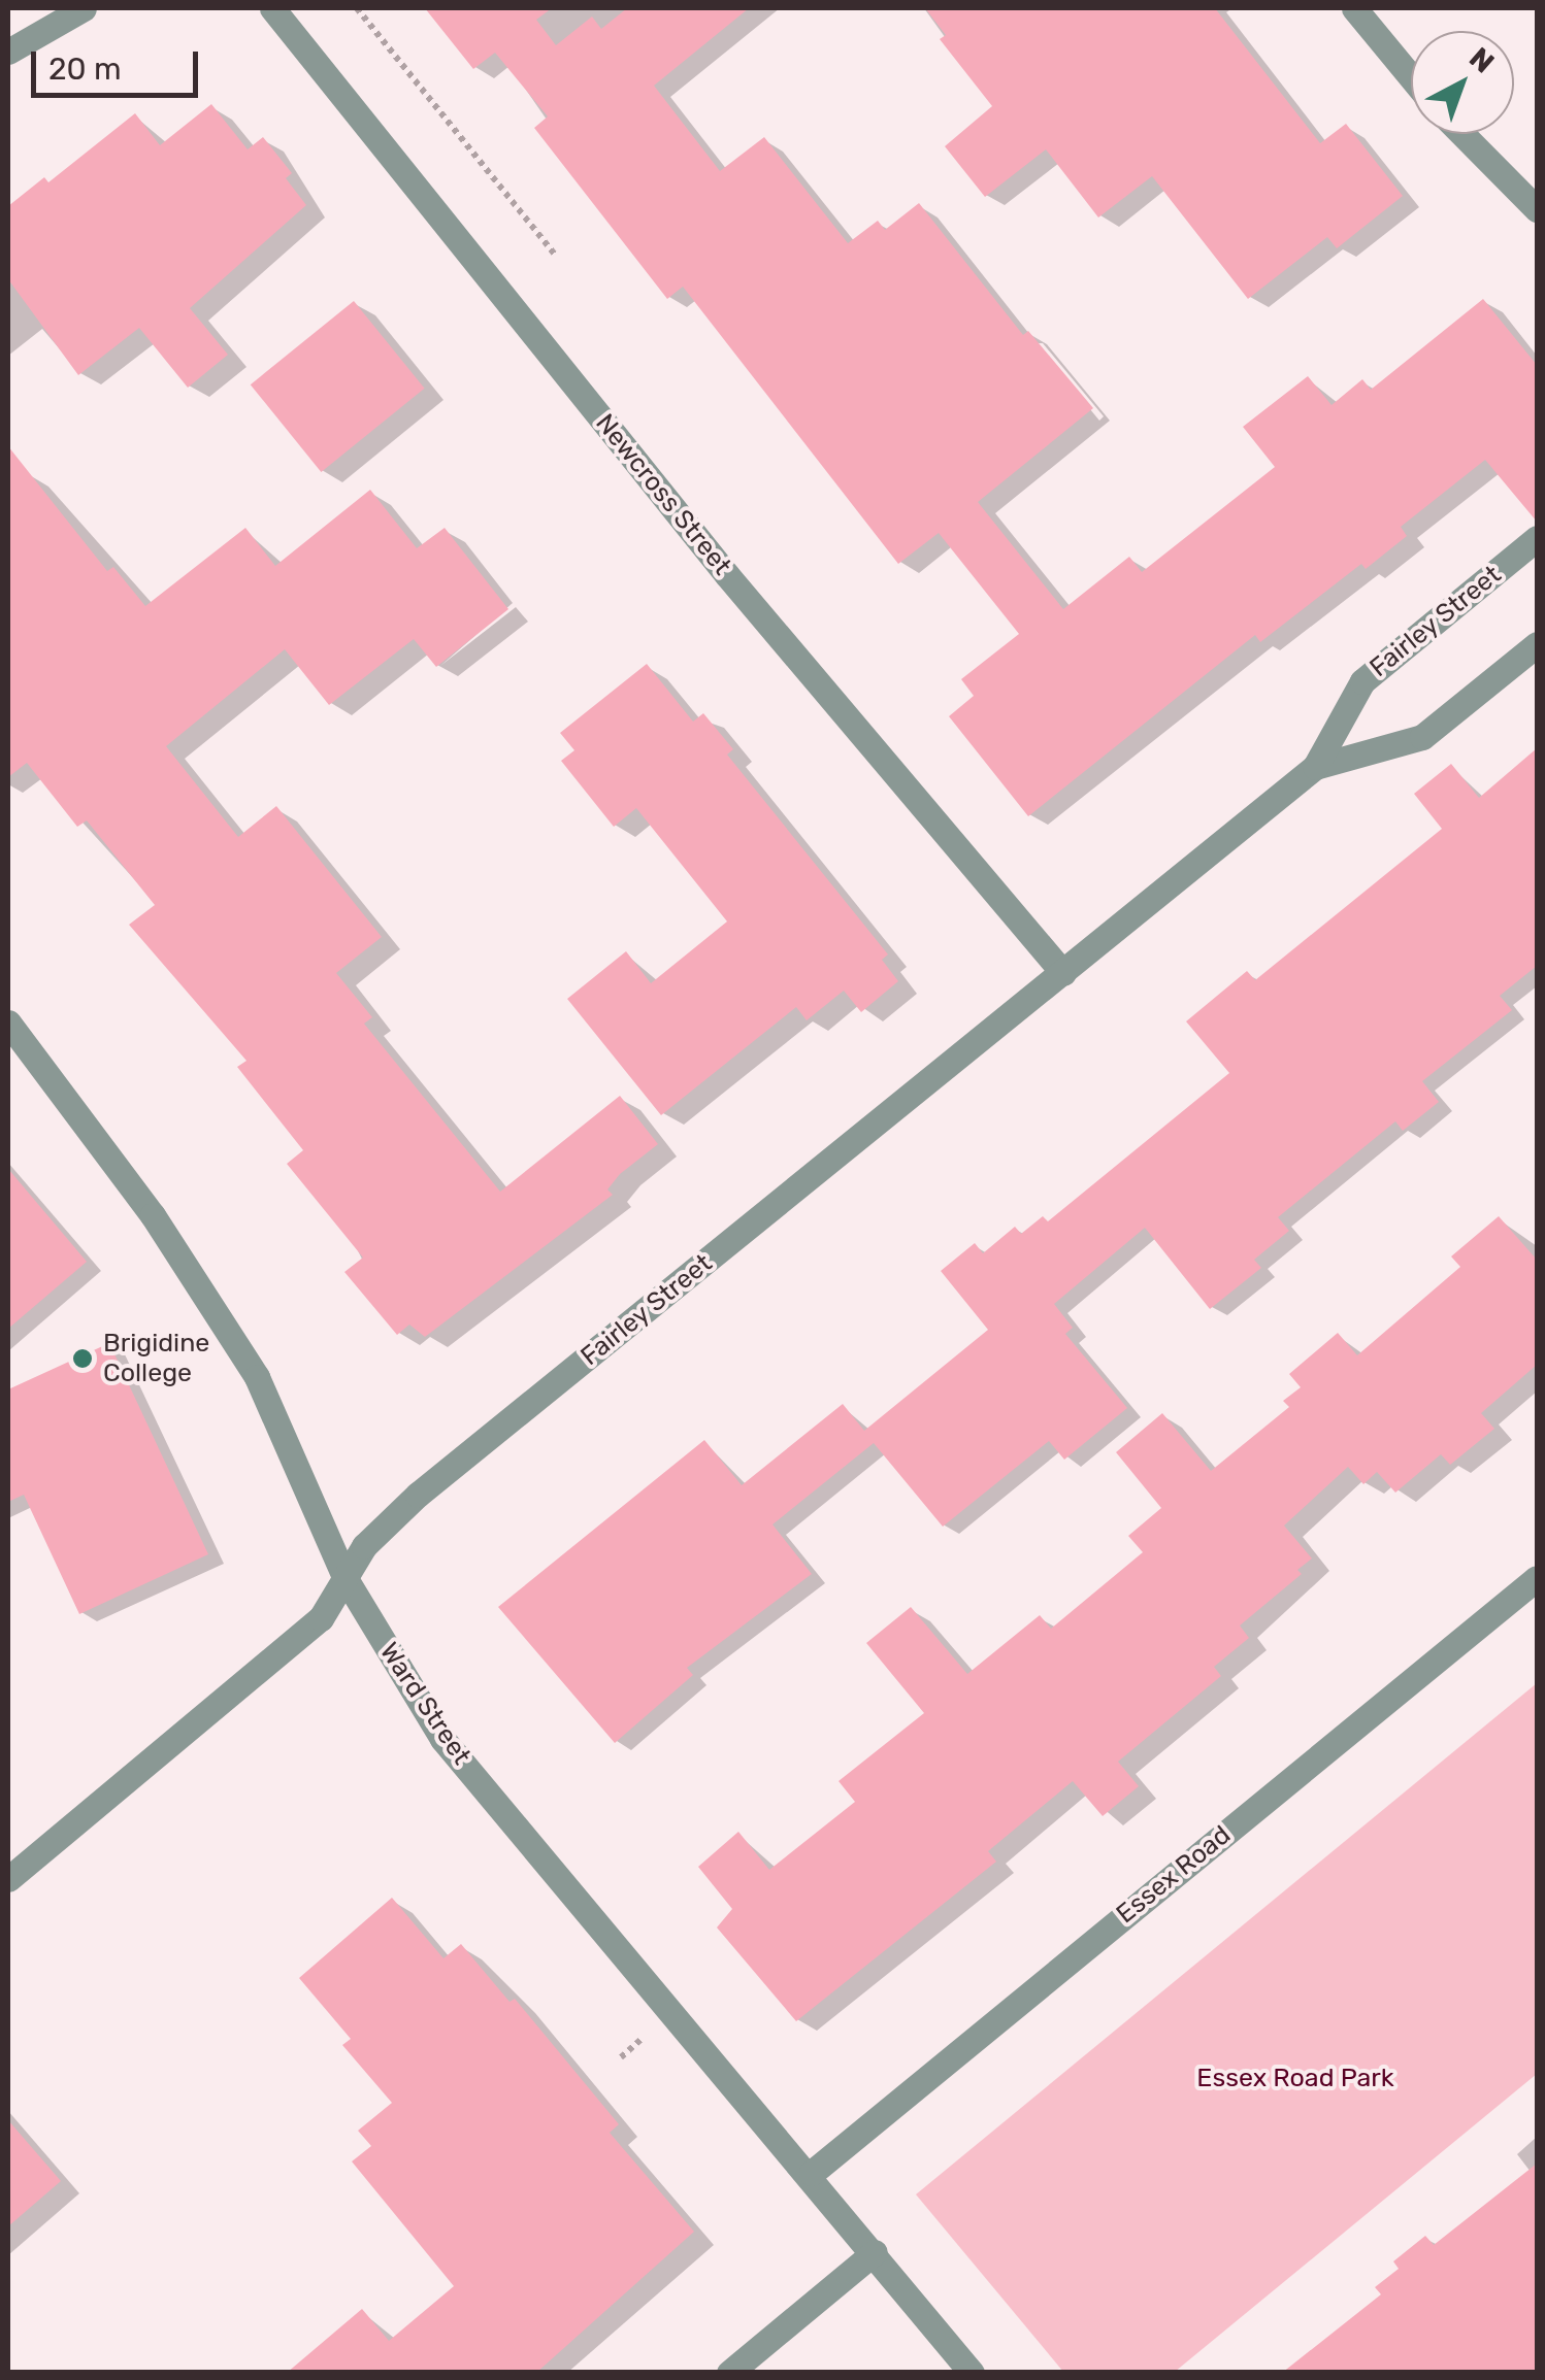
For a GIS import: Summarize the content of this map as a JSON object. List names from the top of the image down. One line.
{"streets":{"street":["Newcross Street","Fairley Street","Ward Street","Essex Road"]},"crossings":[["Newcross Street","Fairley Street"],["Fairley Street","Ward Street"],["Ward Street","Essex Road"]],"parks":["Essex Road Park"],"places":["Brigidine College"],"scale_bar":"20 m","north":"top right"}
